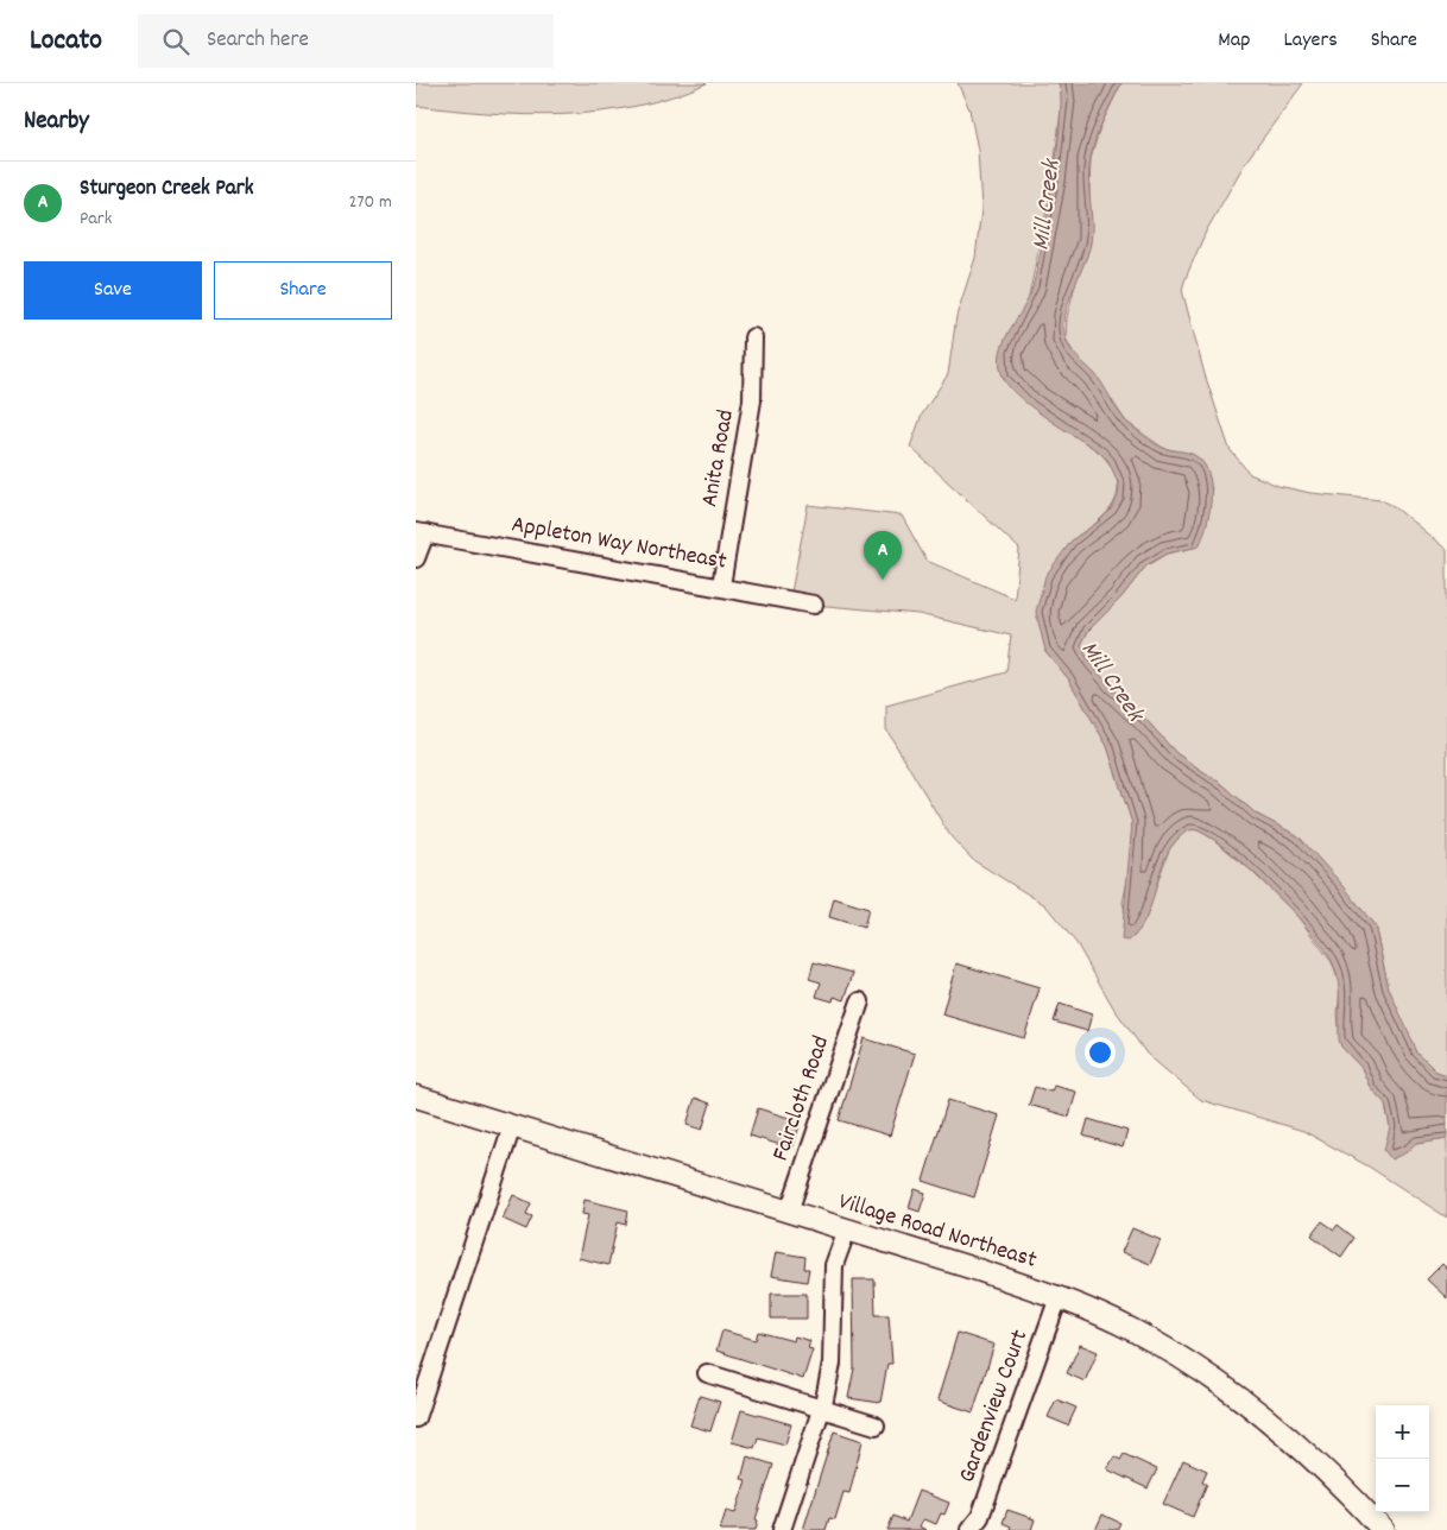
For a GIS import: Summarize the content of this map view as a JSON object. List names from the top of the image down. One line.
{"streets":{"main road":["Village Road Northeast"],"street":["Anita Road","Appleton Way Northeast","Faircloth Road","Gardenview Court"]},"crossings":[["Anita Road","Appleton Way Northeast"],["Faircloth Road","Village Road Northeast"],["Village Road Northeast","Gardenview Court"]],"water":["Mill Creek"],"page":{"header":"Locato","search":"Search here","nav":["Map","Layers","Share"],"heading":"Nearby","list":[{"mark":"A","name":"Sturgeon Creek Park","note":"Park","value":"270 m"}],"buttons":["Save","Share"],"pins":"A","map_buttons":["+","−"]}}
